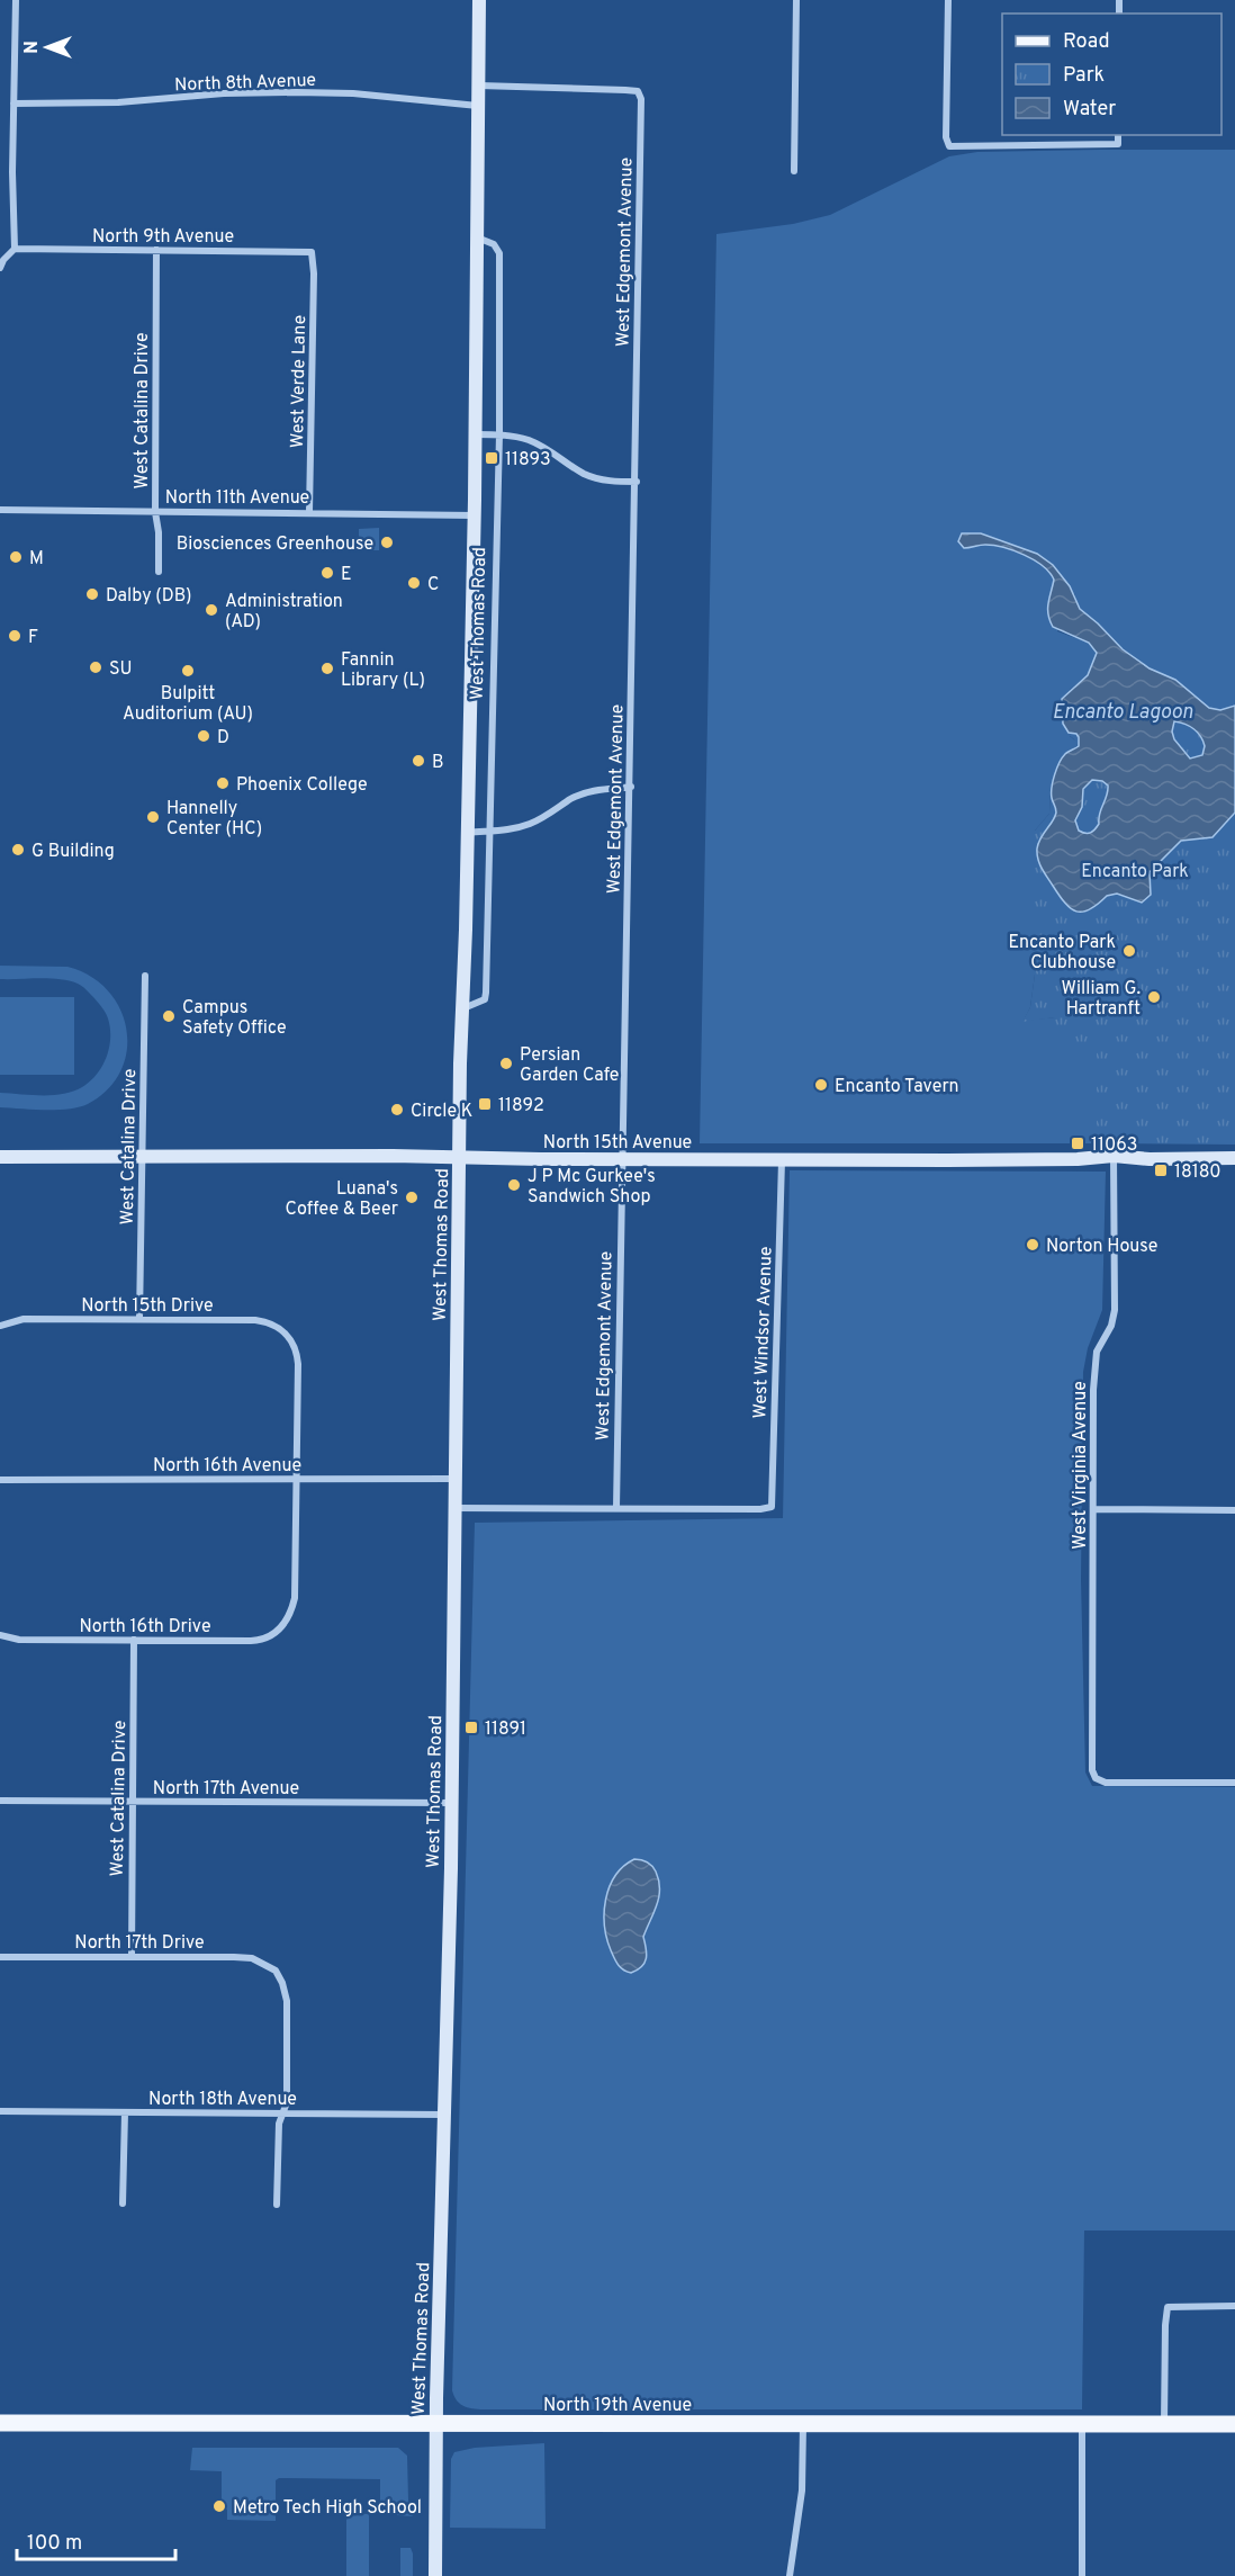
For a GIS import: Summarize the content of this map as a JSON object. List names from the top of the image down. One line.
{"streets":{"main road":["West Thomas Road","North 15th Avenue","North 19th Avenue"],"street":["North 8th Avenue","North 9th Avenue","West Edgemont Avenue","West Verde Lane","West Catalina Drive","North 11th Avenue","North 15th Drive","West Windsor Avenue","North 16th Avenue","West Virginia Avenue","North 16th Drive","North 17th Avenue","North 17th Drive","North 18th Avenue"]},"crossings":[["North 8th Avenue","West Thomas Road"],["North 9th Avenue","West Verde Lane"],["North 9th Avenue","West Catalina Drive"],["West Edgemont Avenue","West Thomas Road"],["West Edgemont Avenue","North 15th Avenue"],["West Edgemont Avenue","West Windsor Avenue"],["West Verde Lane","North 11th Avenue"],["West Catalina Drive","North 11th Avenue"],["West Catalina Drive","North 15th Avenue"],["West Catalina Drive","North 15th Drive"],["West Catalina Drive","North 16th Drive"],["West Catalina Drive","North 17th Avenue"],["West Catalina Drive","North 17th Drive"],["North 11th Avenue","West Thomas Road"],["West Thomas Road","North 15th Avenue"],["West Thomas Road","North 16th Avenue"],["West Thomas Road","North 17th Avenue"],["West Thomas Road","North 18th Avenue"],["West Thomas Road","North 19th Avenue"],["North 15th Avenue","West Windsor Avenue"],["North 15th Avenue","West Virginia Avenue"],["North 15th Drive","North 16th Avenue"],["North 15th Drive","North 16th Drive"],["North 16th Avenue","North 16th Drive"],["North 17th Drive","North 18th Avenue"]],"water":["Encanto Lagoon"],"parks":["Encanto Park"],"places":{"transit":["11893","11892","11063","18180","11891"],"other":["Biosciences Greenhouse","M","E","C","Dalby (DB)","Administration (AD)","F","SU","Fannin Library (L)","Bulpitt Auditorium (AU)","D","B","Phoenix College","Hannelly Center (HC)","G Building","Encanto Park Clubhouse","William G. Hartranft","Campus Safety Office","Persian Garden Cafe","Encanto Tavern","Circle K","J P Mc Gurkee's Sandwich Shop","Luana's Coffee & Beer","Norton House","Metro Tech High School"]},"legend":["Road","Park","Water"],"scale_bar":"100 m","north":"left"}
